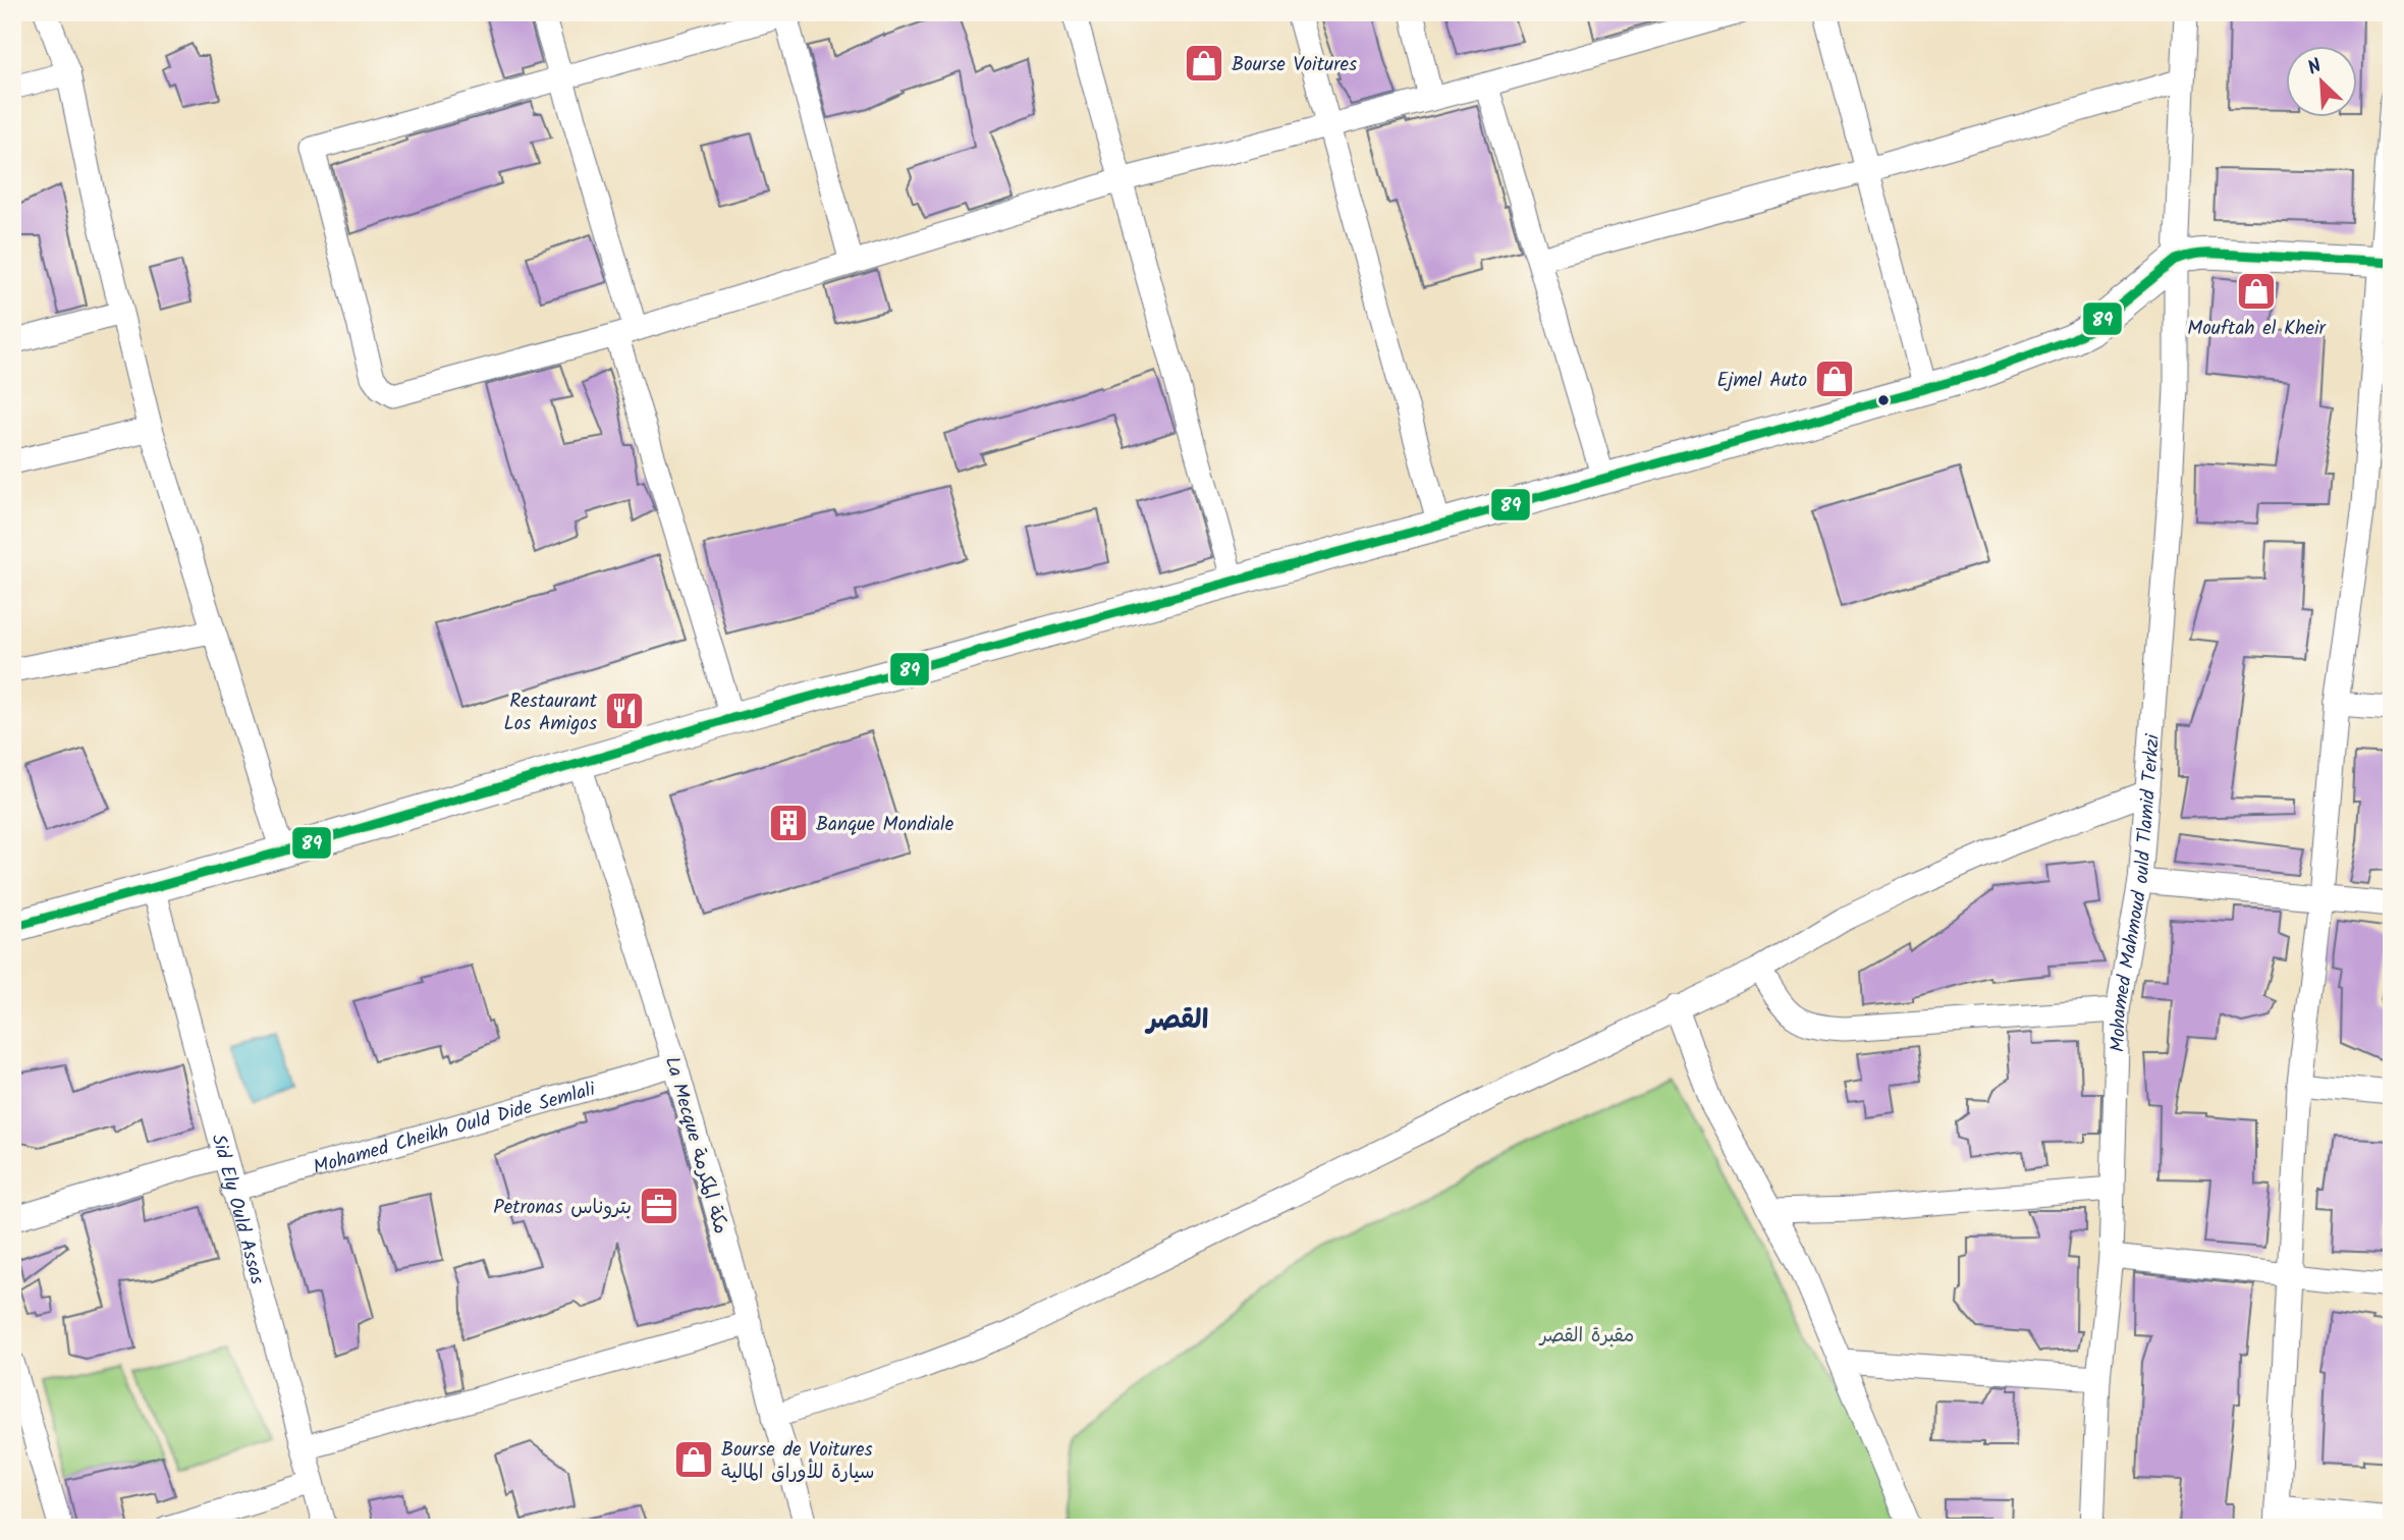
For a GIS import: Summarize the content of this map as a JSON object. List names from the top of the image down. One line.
{"streets":{"street":["Mohamed Mahmoud ould Tlamid Terkzi","Mohamed Cheikh Ould Dide Semlali","La Mecque مكة المكرمة","Sid Ely Ould Assas"]},"crossings":[["Mohamed Cheikh Ould Dide Semlali","La Mecque مكة المكرمة"],["Mohamed Cheikh Ould Dide Semlali","Sid Ely Ould Assas"]],"districts":["القصر"],"parks":["مقبرة القصر"],"places":{"shop":["Bourse Voitures","Mouftah el Kheir","Ejmel Auto","Bourse de Voitures سيارة للأوراق المالية"],"restaurant":["Restaurant Los Amigos"],"building":["Banque Mondiale"],"office":["Petronas بتروناس"]},"lines":["transit line 89"],"north":"top left"}
